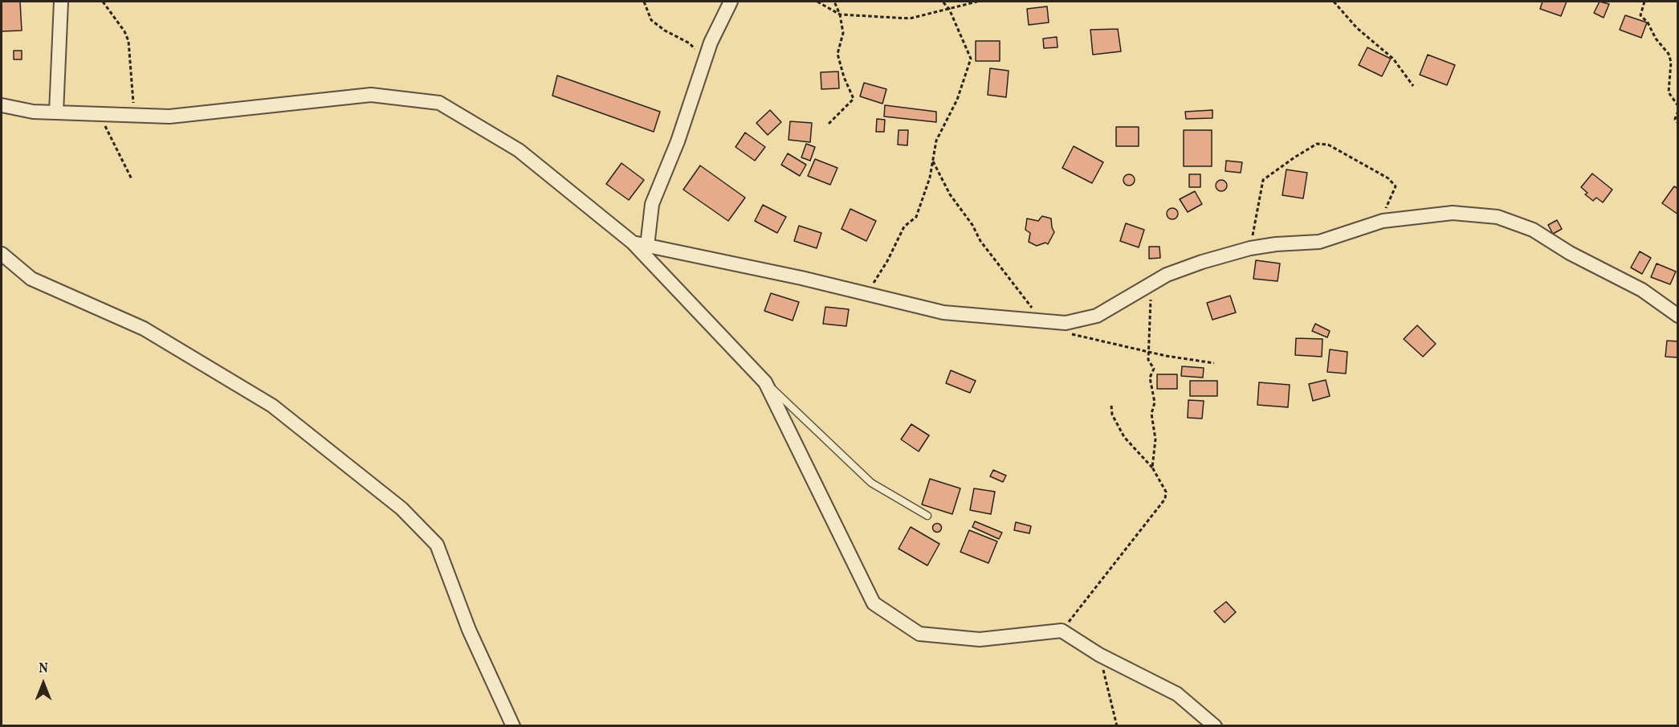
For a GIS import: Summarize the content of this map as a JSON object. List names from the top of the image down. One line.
{"north":"top"}
